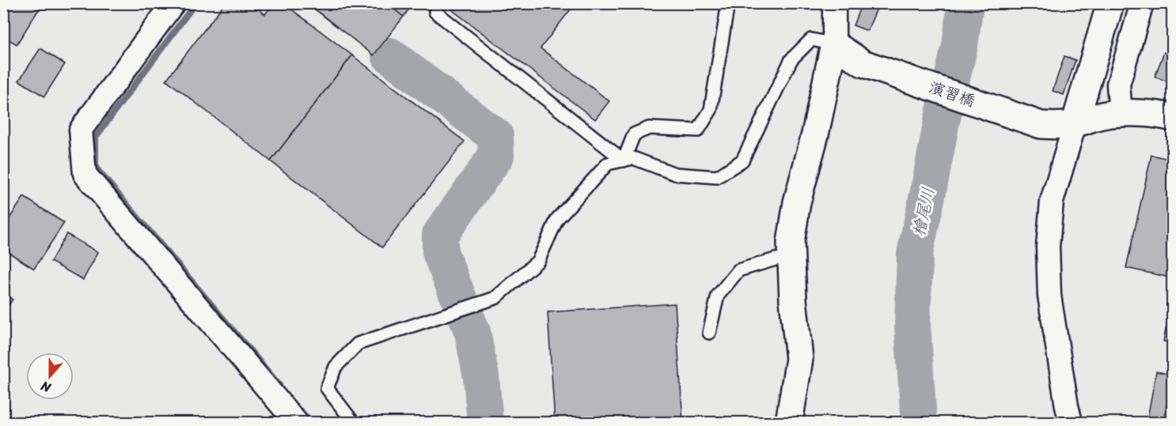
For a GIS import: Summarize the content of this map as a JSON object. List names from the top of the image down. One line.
{"streets":{"street":["演習橋"]},"water":["檜尾川"],"north":"bottom"}
